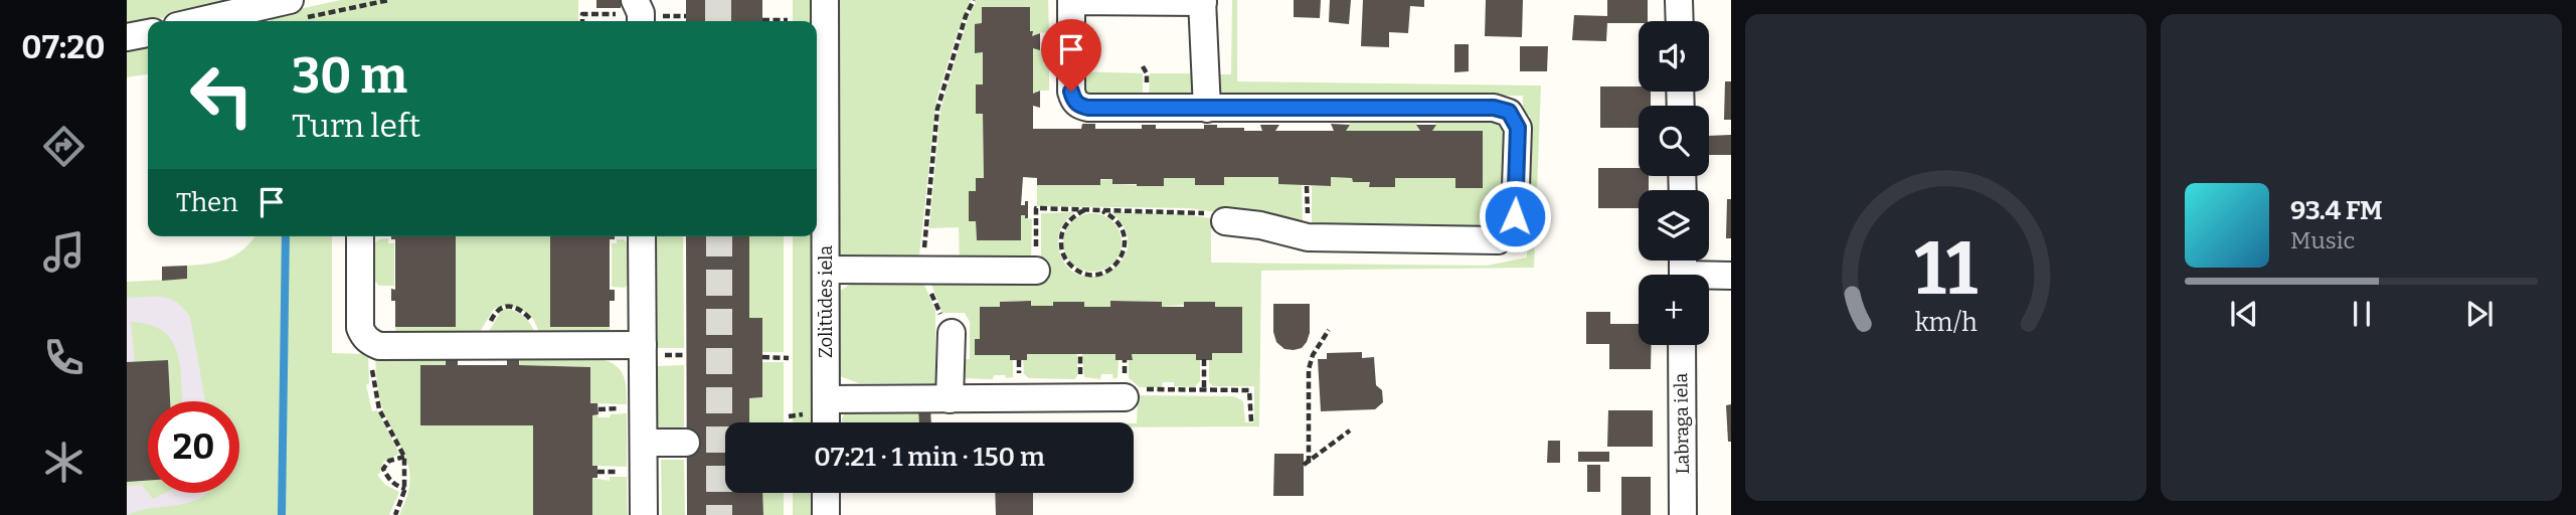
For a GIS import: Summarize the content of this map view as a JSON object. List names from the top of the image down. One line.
{"streets":{"street":["Zolitūdes iela","Labraga iela"]},"page":{"tabs":"07:20","map_buttons":"+","turn":["30 m","Turn left"],"then":"Then","song":["93.4 FM","Music"],"limit":"20","trip":"07:21 · 1 min · 150 m","gauge":["11","km/h"]}}
